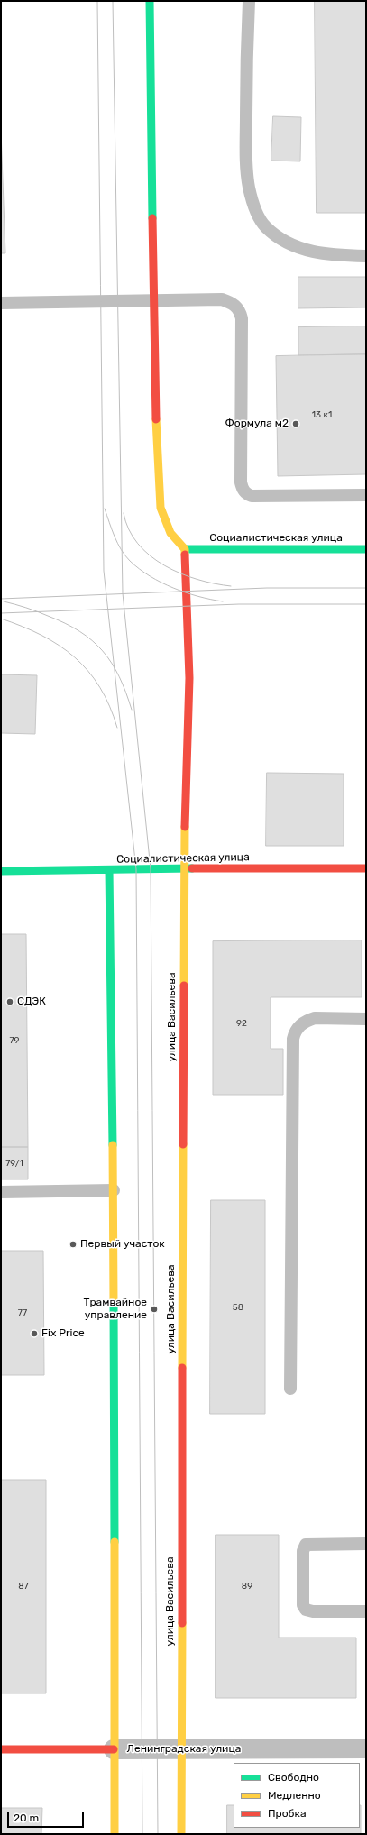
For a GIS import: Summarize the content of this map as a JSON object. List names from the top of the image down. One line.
{"streets":{"main road":["Социалистическая улица","улица Васильева","Ленинградская улица"]},"crossings":[["Социалистическая улица","улица Васильева"],["улица Васильева","Ленинградская улица"]],"places":["Формула м2","СДЭК","Первый участок","Трамвайное управление","Fix Price"],"house_numbers":["13 к1","92","79","79/1","58","77","87","89"],"legend":["Свободно","Медленно","Пробка"],"scale_bar":"20 m"}
